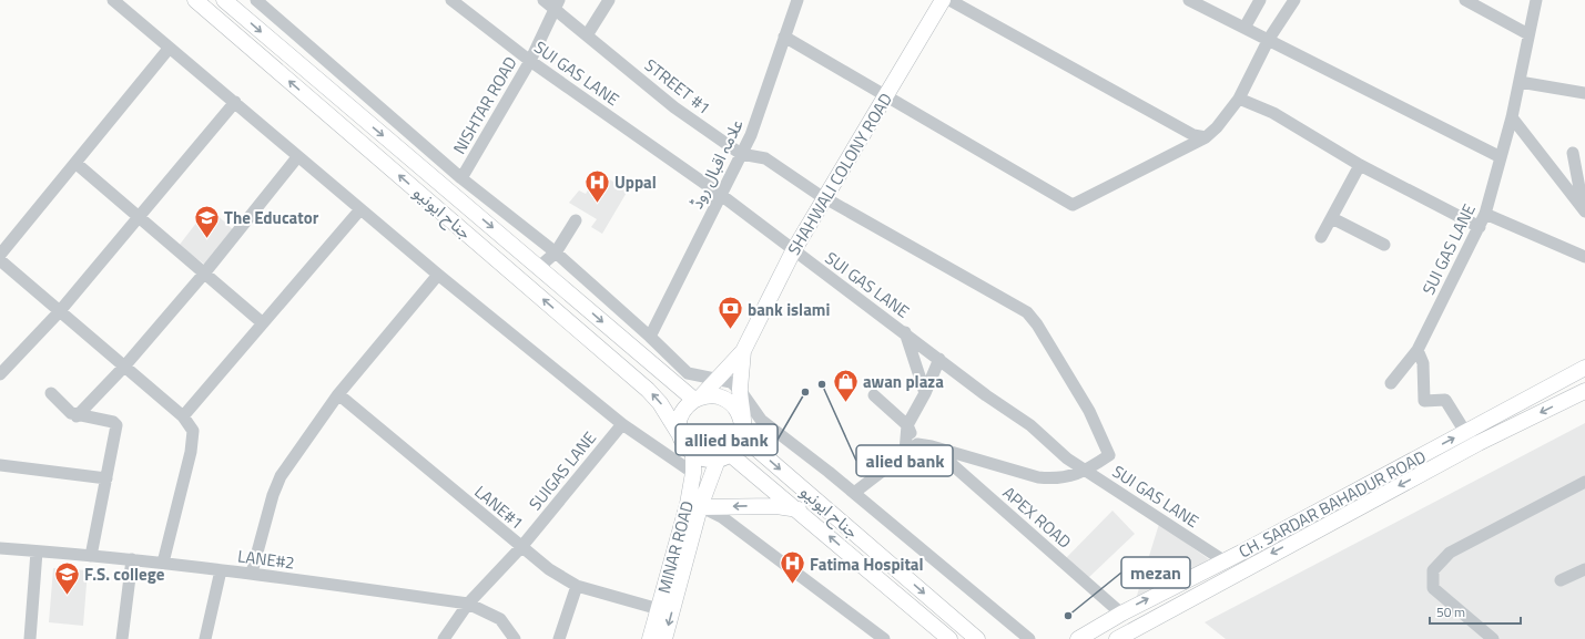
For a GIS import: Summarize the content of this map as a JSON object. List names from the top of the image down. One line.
{"streets":{"main road":["SHAHWALI COLONY ROAD","جناح ایونیو","CH. SARDAR BAHADUR ROAD","MINAR ROAD"],"street":["SUI GAS LANE","STREET #1","NISHTAR ROAD","علامہ اقبال روڈ","SUIGAS LANE","LANE#1","APEX ROAD","LANE#2"]},"crossings":[["SUI GAS LANE","STREET #1"],["SUI GAS LANE","NISHTAR ROAD"],["SUI GAS LANE","علامہ اقبال روڈ"],["SUI GAS LANE","SHAHWALI COLONY ROAD"],["SUI GAS LANE","CH. SARDAR BAHADUR ROAD"],["STREET #1","NISHTAR ROAD"],["STREET #1","علامہ اقبال روڈ"],["STREET #1","SHAHWALI COLONY ROAD"],["SHAHWALI COLONY ROAD","جناح ایونیو"],["SHAHWALI COLONY ROAD","MINAR ROAD"],["جناح ایونیو","MINAR ROAD"],["SUIGAS LANE","LANE#1"],["SUIGAS LANE","LANE#2"],["CH. SARDAR BAHADUR ROAD","APEX ROAD"],["LANE#1","MINAR ROAD"]],"places":{"hospital":["Uppal","Fatima Hospital"],"school or university":["The Educator","F.S. college"],"bank":["bank islami"],"other":["alied bank","allied bank","mezan"],"shop":["awan plaza"]},"scale_bar":"50 m"}
